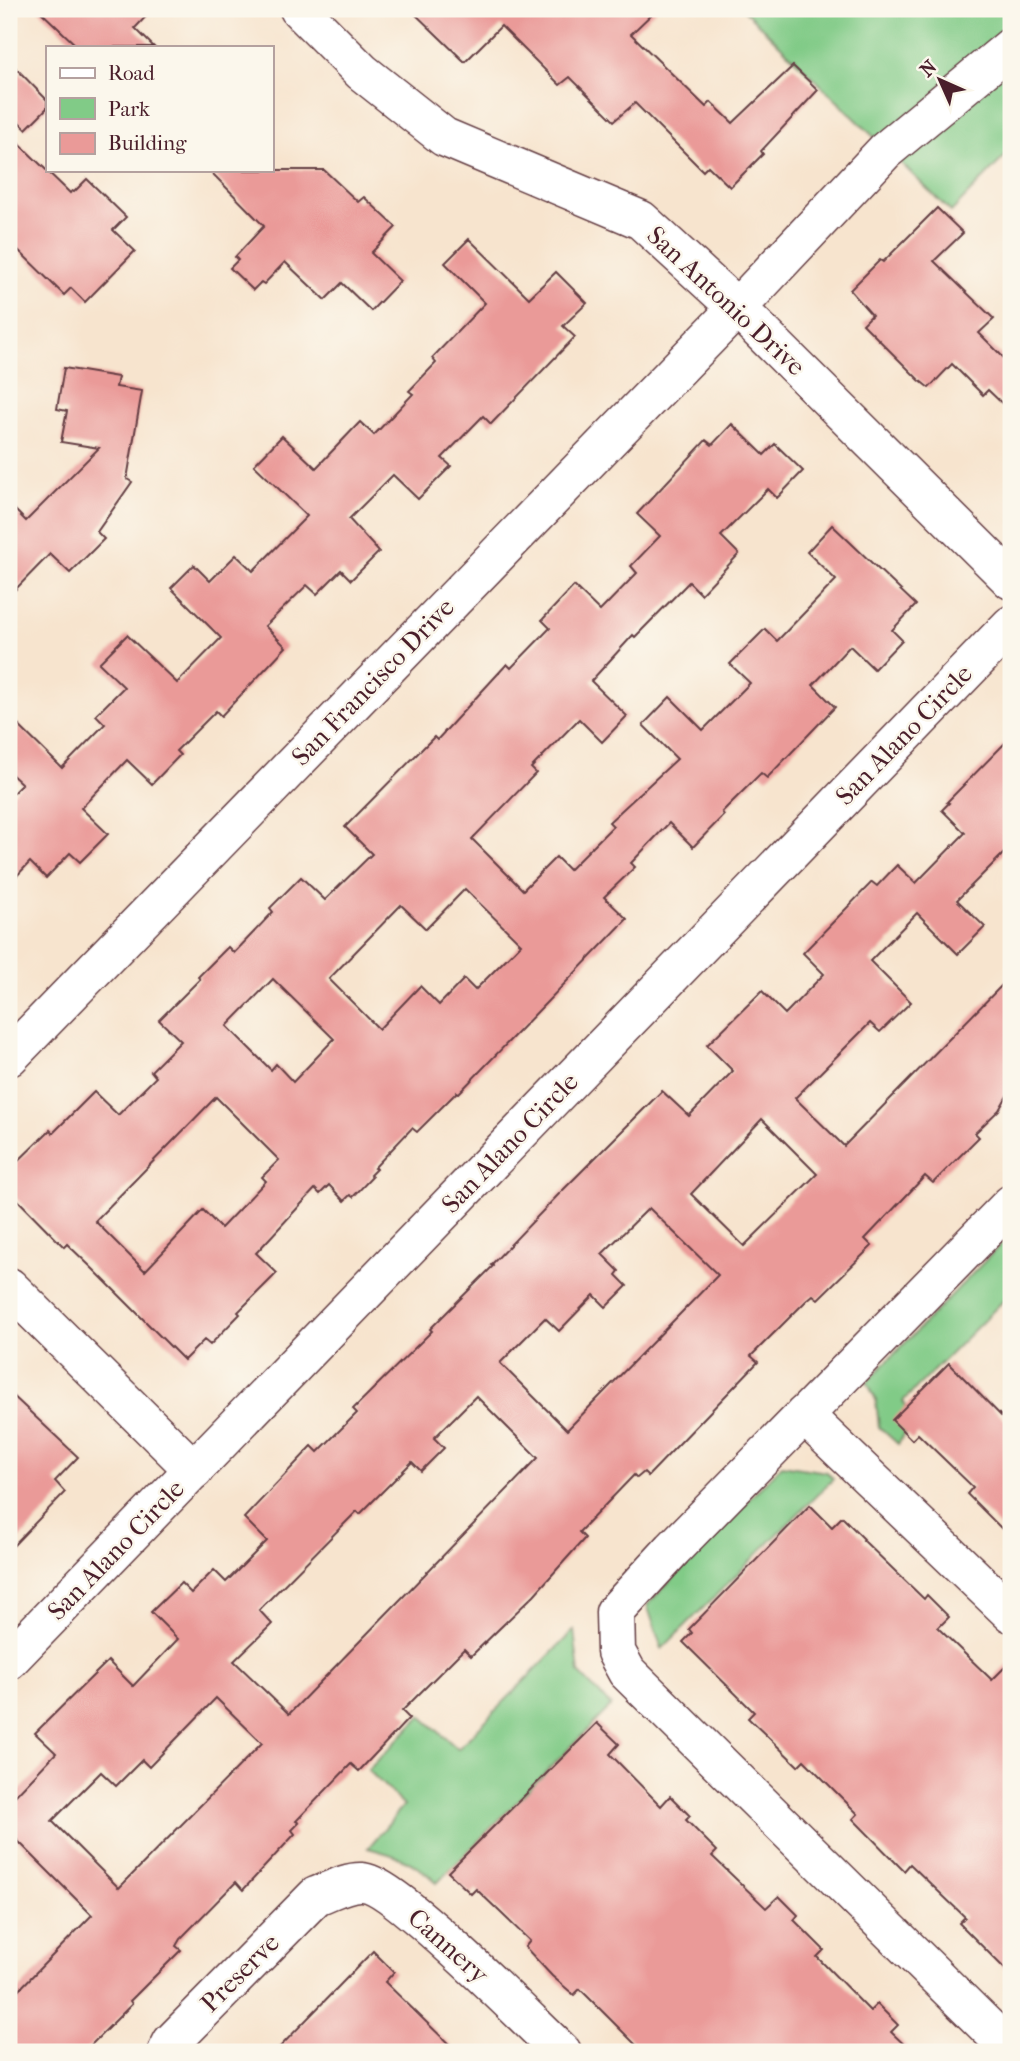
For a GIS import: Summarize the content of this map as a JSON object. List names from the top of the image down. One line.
{"streets":{"street":["San Antonio Drive","San Francisco Drive","San Alano Circle","Cannery","Preserve"]},"crossings":[["San Antonio Drive","San Francisco Drive"],["Cannery","Preserve"]],"legend":["Road","Park","Building"],"north":"top left"}
